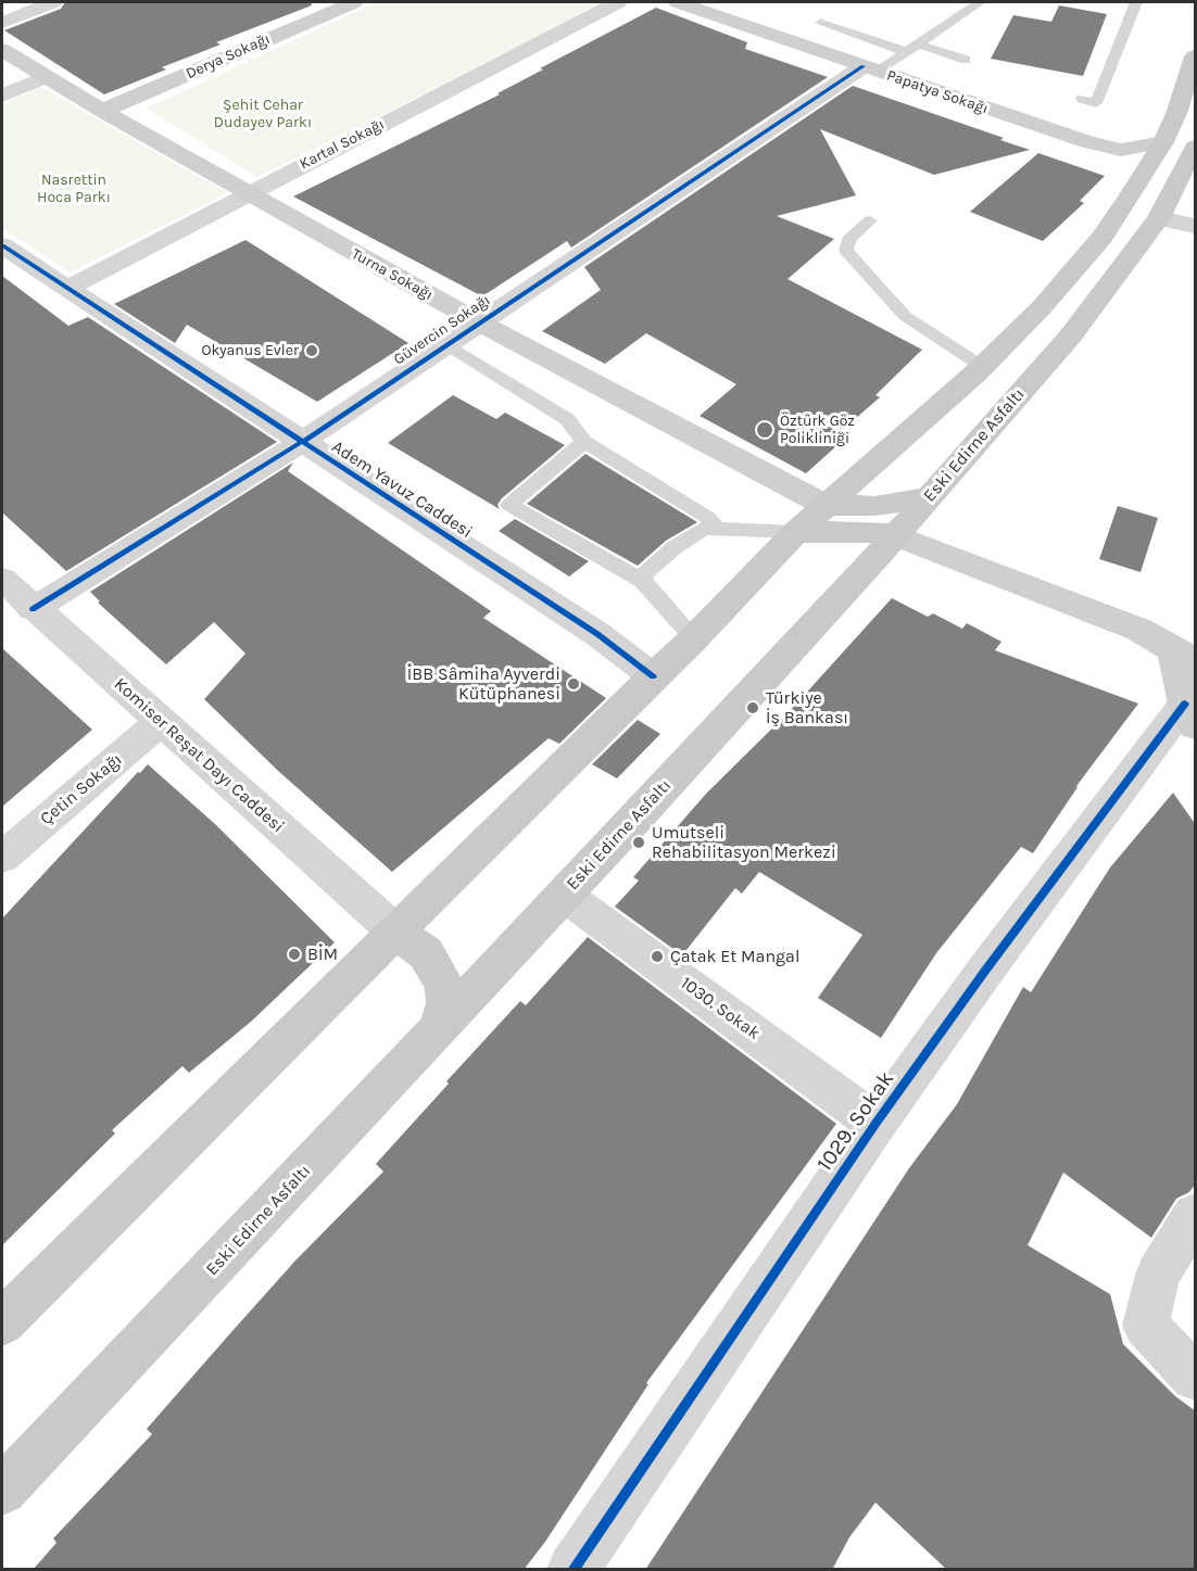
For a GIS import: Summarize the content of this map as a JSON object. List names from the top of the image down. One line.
{"streets":{"main road":["Derya Sokağı","Papatya Sokağı","Turna Sokağı","Eski Edirne Asfaltı"],"street":["Kartal Sokağı","Güvercin Sokağı","Adem Yavuz Caddesi","Komiser Reşat Dayı Caddesi","Çetin Sokağı","1030. Sokak","1029. Sokak"]},"crossings":[["Derya Sokağı","Turna Sokağı"],["Papatya Sokağı","Güvercin Sokağı"],["Kartal Sokağı","Turna Sokağı"],["Kartal Sokağı","Adem Yavuz Caddesi"],["Turna Sokağı","Güvercin Sokağı"],["Güvercin Sokağı","Adem Yavuz Caddesi"],["Güvercin Sokağı","Komiser Reşat Dayı Caddesi"],["Eski Edirne Asfaltı","1030. Sokak"],["Komiser Reşat Dayı Caddesi","Çetin Sokağı"],["1030. Sokak","1029. Sokak"]],"parks":["Şehit Cehar Dudayev Parkı","Nasrettin Hoca Parkı"],"places":["Okyanus Evler","Öztürk Göz Polikliniği","İBB Sâmiha Ayverdi Kütüphanesi","Türkiye İş Bankası","Umutseli Rehabilitasyon Merkezi","BİM","Çatak Et Mangal"]}
